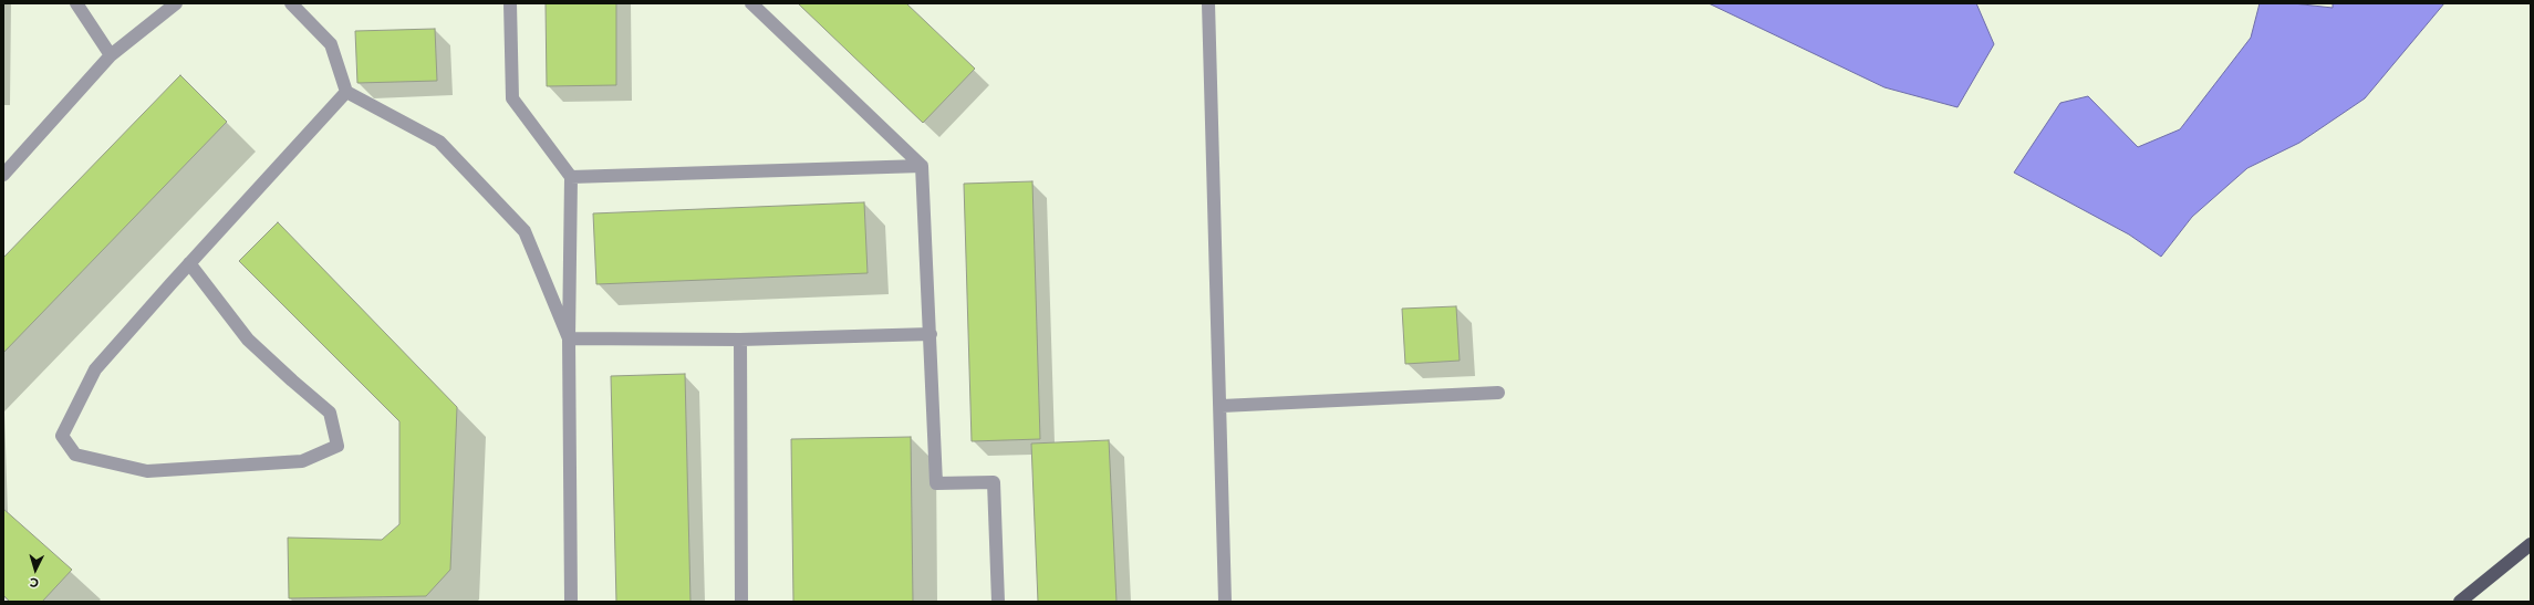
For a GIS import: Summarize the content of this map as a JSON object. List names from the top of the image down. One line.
{"north":"bottom"}
